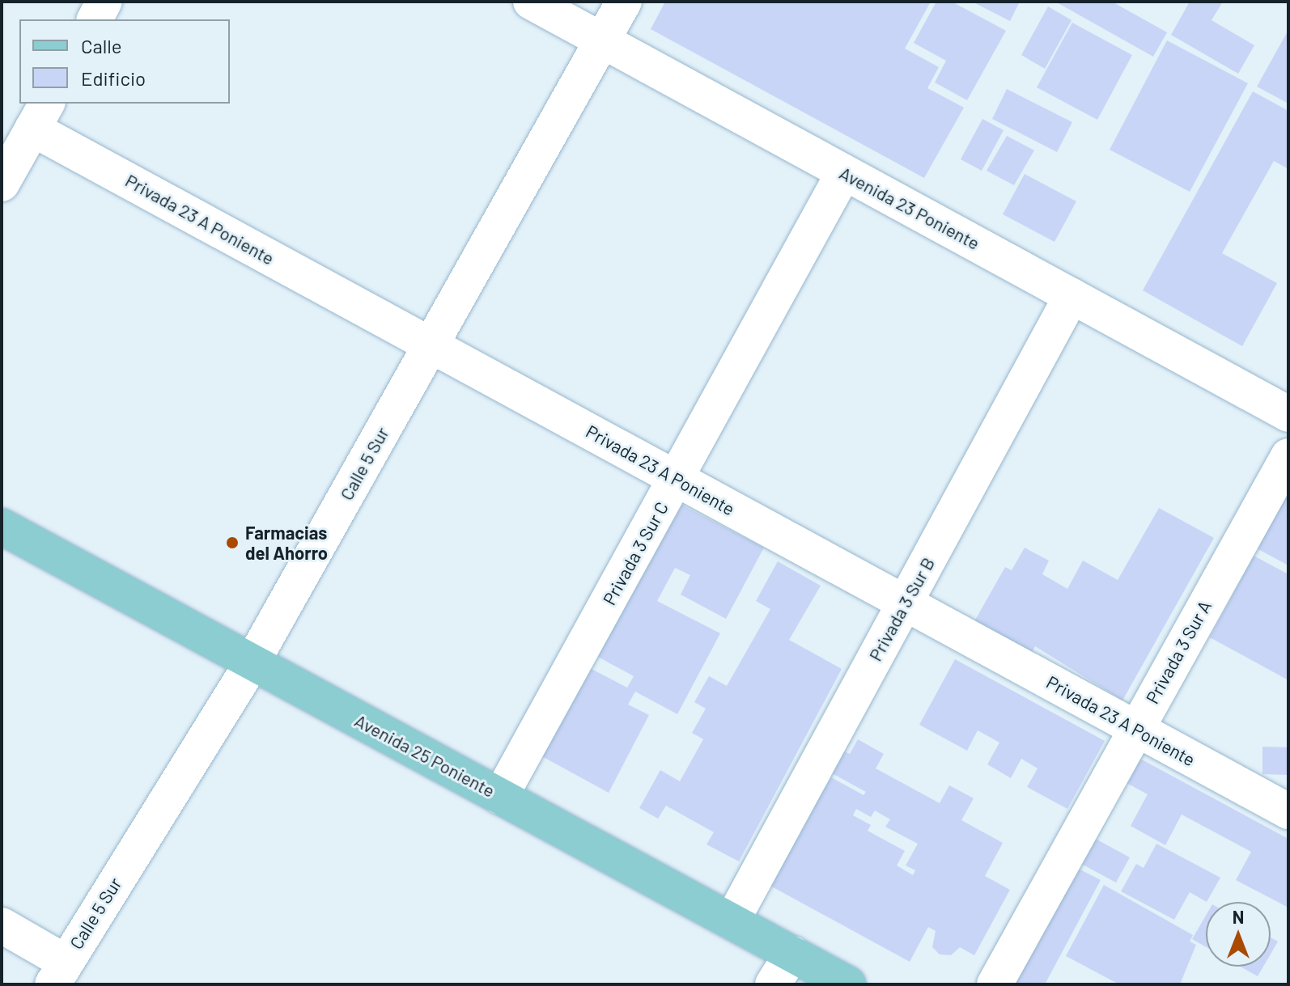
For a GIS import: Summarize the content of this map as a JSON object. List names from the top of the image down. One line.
{"streets":{"main road":["Avenida 25 Poniente"],"street":["Avenida 23 Poniente","Privada 23 A Poniente","Calle 5 Sur","Privada 3 Sur C","Privada 3 Sur B","Privada 3 Sur A"]},"crossings":[["Avenida 23 Poniente","Calle 5 Sur"],["Avenida 23 Poniente","Privada 3 Sur C"],["Avenida 23 Poniente","Privada 3 Sur B"],["Privada 23 A Poniente","Calle 5 Sur"],["Privada 23 A Poniente","Privada 3 Sur C"],["Privada 23 A Poniente","Privada 3 Sur B"],["Privada 23 A Poniente","Privada 3 Sur A"],["Calle 5 Sur","Avenida 25 Poniente"],["Privada 3 Sur C","Avenida 25 Poniente"],["Privada 3 Sur B","Avenida 25 Poniente"]],"places":["Farmacias del Ahorro"],"legend":["Calle","Edificio"],"north":"top"}
